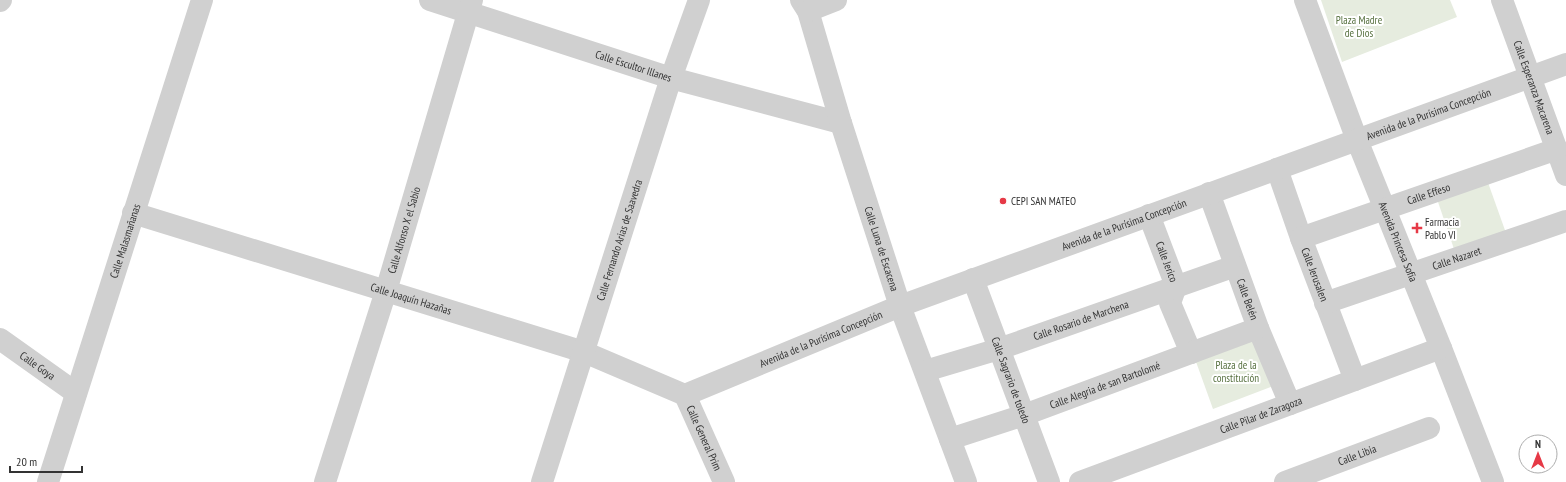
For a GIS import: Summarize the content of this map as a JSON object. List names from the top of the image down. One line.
{"streets":{"street":["Calle Escultor Illanes","Calle Esperanza Macarena","Avenida de la Purísima Concepción","Calle Effeso","Calle Alfonso X el Sabio","Calle Malasmañanas","Calle Fernando Arias de Saavedra","Avenida Princesa Sofía","Calle Luna de Escacena","Calle Nazaret","Calle Jerico","Calle Jerusalen","Calle Joaquín Hazañas","Calle Belén","Calle Rosario de Marchena","Calle Goya","Calle Sagrario de toledo","Calle Alegria de san Bartolomé","Calle Pilar de Zaragoza","Calle General Prim","Calle Libia"]},"crossings":[["Calle Escultor Illanes","Calle Alfonso X el Sabio"],["Calle Escultor Illanes","Calle Fernando Arias de Saavedra"],["Calle Escultor Illanes","Calle Luna de Escacena"],["Calle Esperanza Macarena","Avenida de la Purísima Concepción"],["Calle Esperanza Macarena","Calle Effeso"],["Avenida de la Purísima Concepción","Avenida Princesa Sofía"],["Avenida de la Purísima Concepción","Calle Luna de Escacena"],["Avenida de la Purísima Concepción","Calle Jerico"],["Avenida de la Purísima Concepción","Calle Jerusalen"],["Avenida de la Purísima Concepción","Calle Joaquín Hazañas"],["Avenida de la Purísima Concepción","Calle Belén"],["Avenida de la Purísima Concepción","Calle Sagrario de toledo"],["Avenida de la Purísima Concepción","Calle General Prim"],["Calle Effeso","Avenida Princesa Sofía"],["Calle Effeso","Calle Jerusalen"],["Calle Alfonso X el Sabio","Calle Joaquín Hazañas"],["Calle Malasmañanas","Calle Joaquín Hazañas"],["Calle Malasmañanas","Calle Goya"],["Calle Fernando Arias de Saavedra","Calle Joaquín Hazañas"],["Avenida Princesa Sofía","Calle Nazaret"],["Avenida Princesa Sofía","Calle Pilar de Zaragoza"],["Calle Luna de Escacena","Calle Rosario de Marchena"],["Calle Luna de Escacena","Calle Alegria de san Bartolomé"],["Calle Nazaret","Calle Jerusalen"],["Calle Jerico","Calle Rosario de Marchena"],["Calle Jerico","Calle Alegria de san Bartolomé"],["Calle Jerusalen","Calle Pilar de Zaragoza"],["Calle Joaquín Hazañas","Calle General Prim"],["Calle Belén","Calle Rosario de Marchena"],["Calle Belén","Calle Alegria de san Bartolomé"],["Calle Belén","Calle Pilar de Zaragoza"],["Calle Rosario de Marchena","Calle Sagrario de toledo"],["Calle Sagrario de toledo","Calle Alegria de san Bartolomé"]],"parks":["Plaza Madre de Dios","Plaza de la constitución"],"places":{"other":["CEPI SAN MATEO"],"health":["Farmacia Pablo VI"]},"scale_bar":"20 m","north":"top"}
